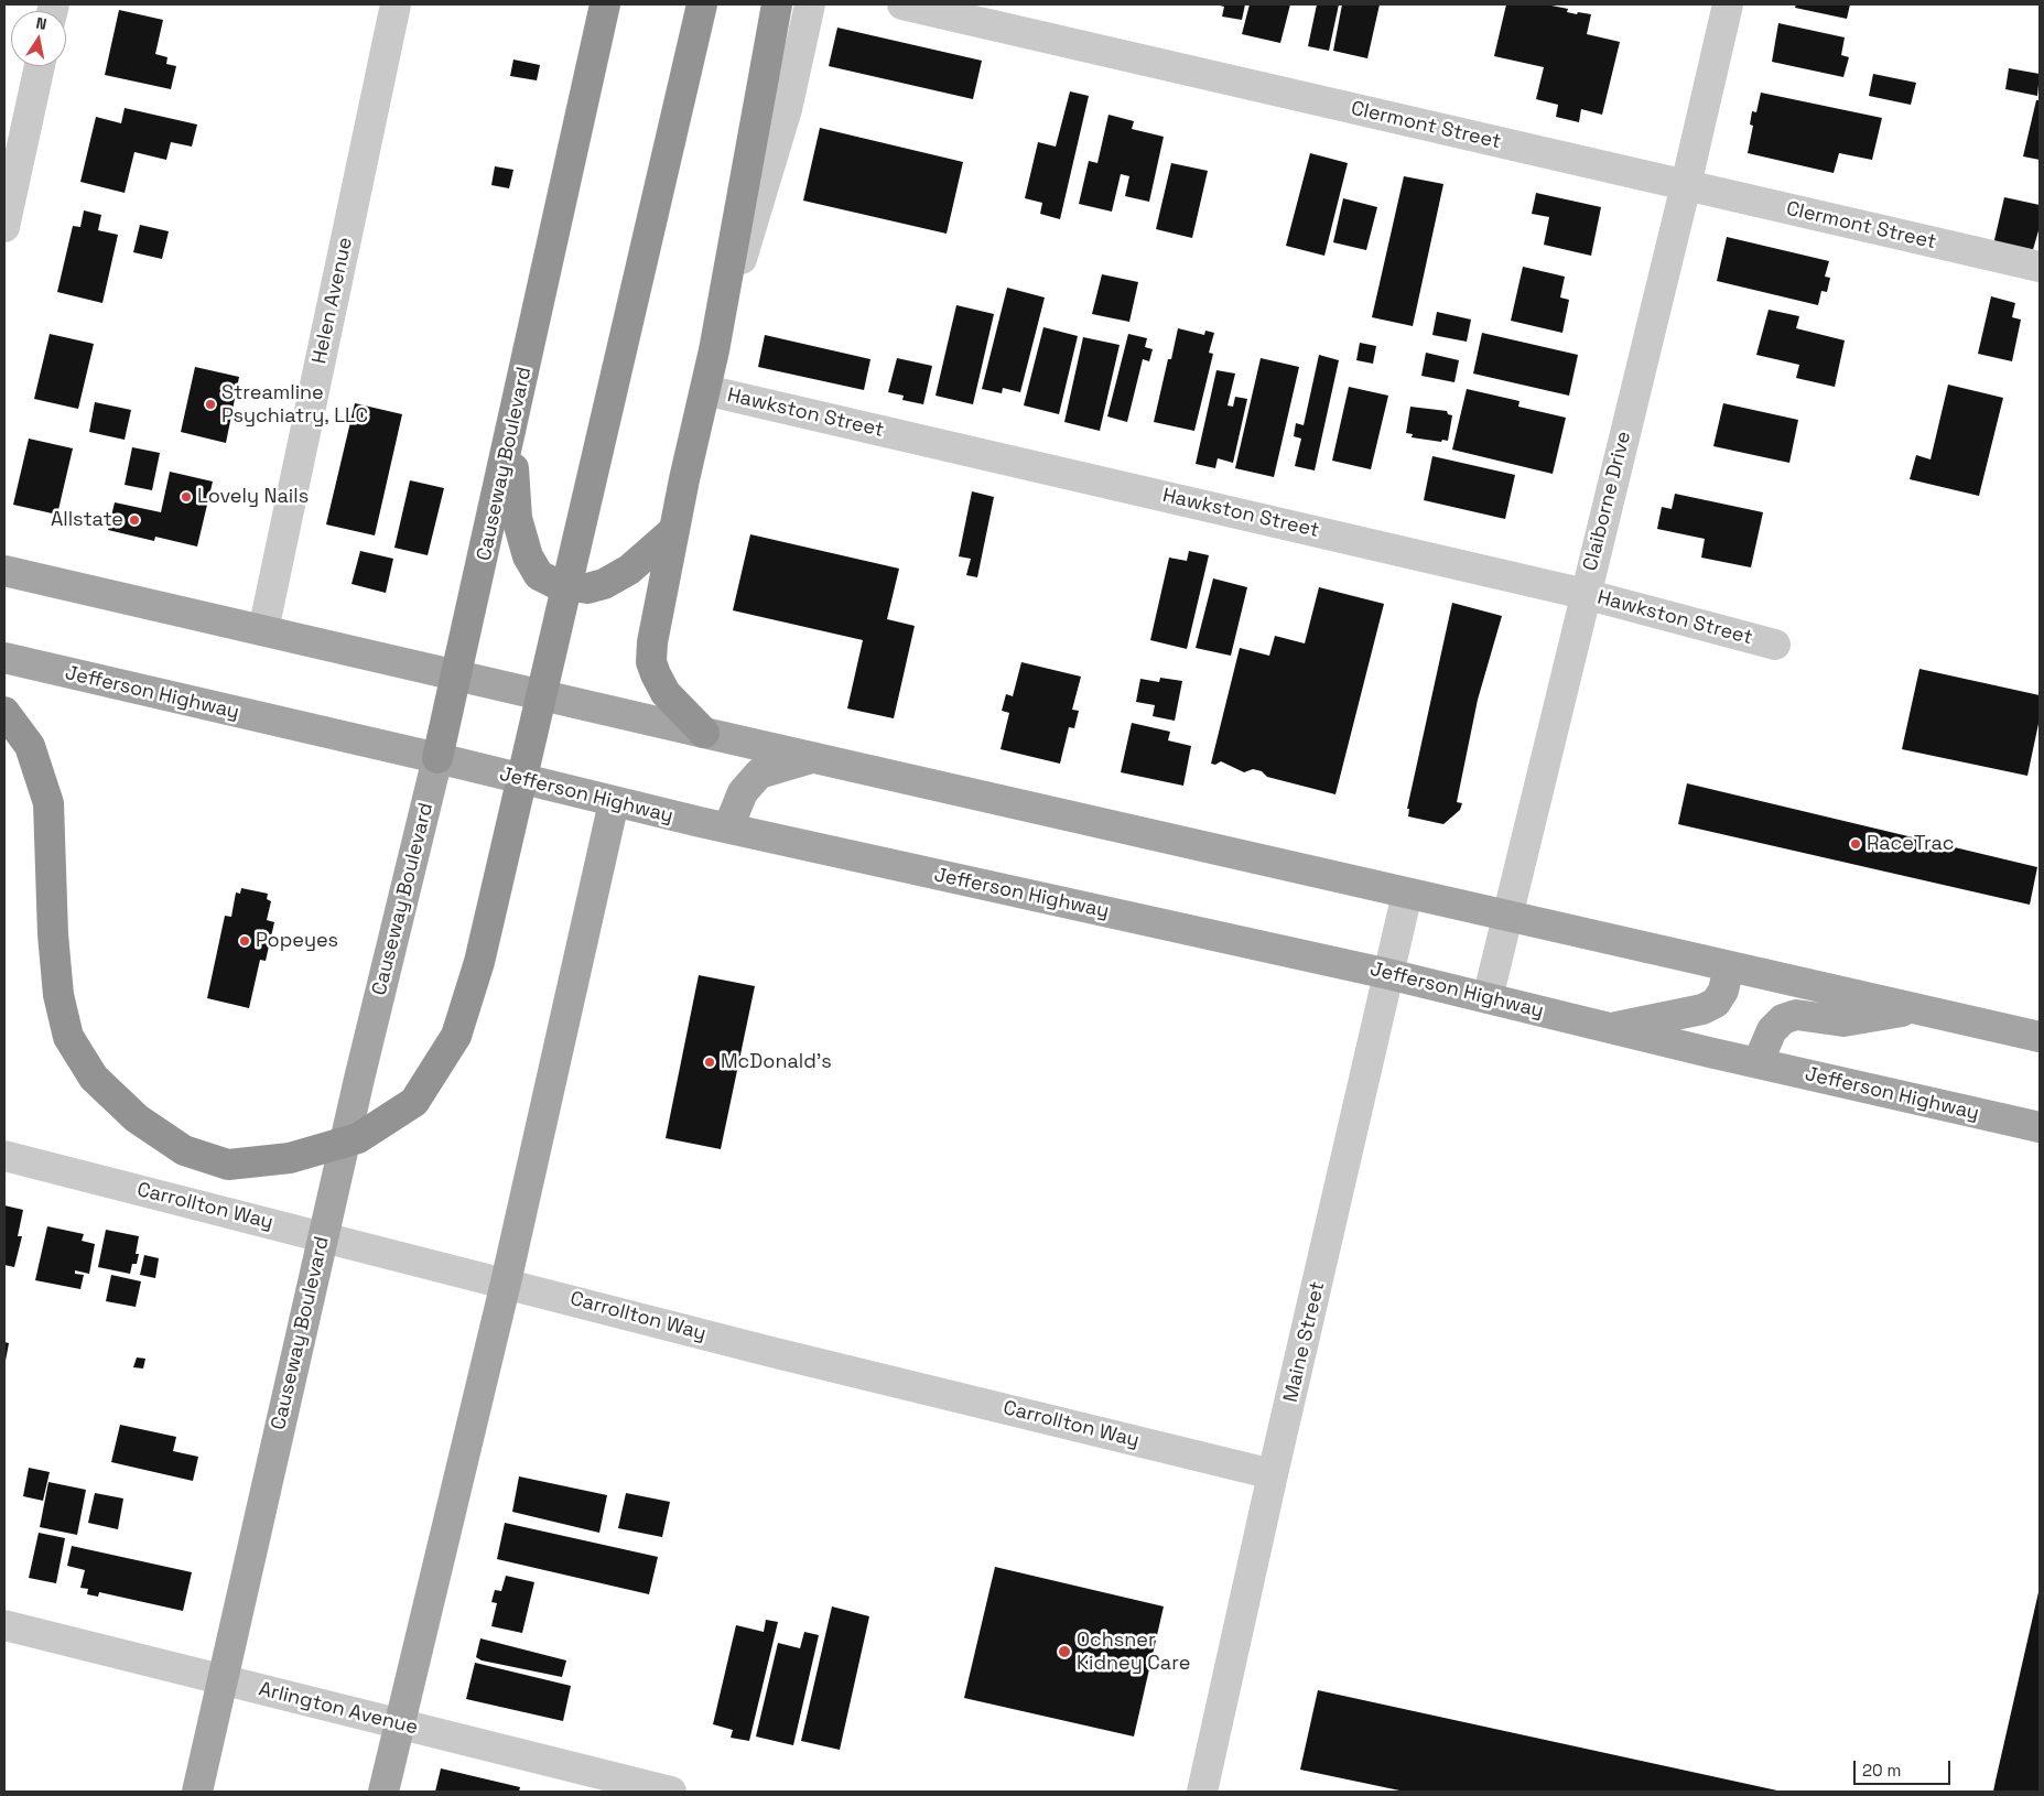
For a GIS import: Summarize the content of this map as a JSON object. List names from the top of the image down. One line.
{"streets":{"highway":["Causeway Boulevard"],"main road":["Jefferson Highway"],"street":["Clermont Street","Helen Avenue","Hawkston Street","Claiborne Drive","Carrollton Way","Maine Street","Arlington Avenue"]},"crossings":[["Clermont Street","Claiborne Drive"],["Hawkston Street","Claiborne Drive"],["Causeway Boulevard","Jefferson Highway"],["Causeway Boulevard","Carrollton Way"],["Causeway Boulevard","Arlington Avenue"],["Claiborne Drive","Jefferson Highway"],["Jefferson Highway","Maine Street"],["Carrollton Way","Maine Street"]],"places":["Streamline Psychiatry, LLC","Lovely Nails","Allstate","RaceTrac","Popeyes","McDonald's","Ochsner Kidney Care"],"scale_bar":"20 m","north":"top"}
